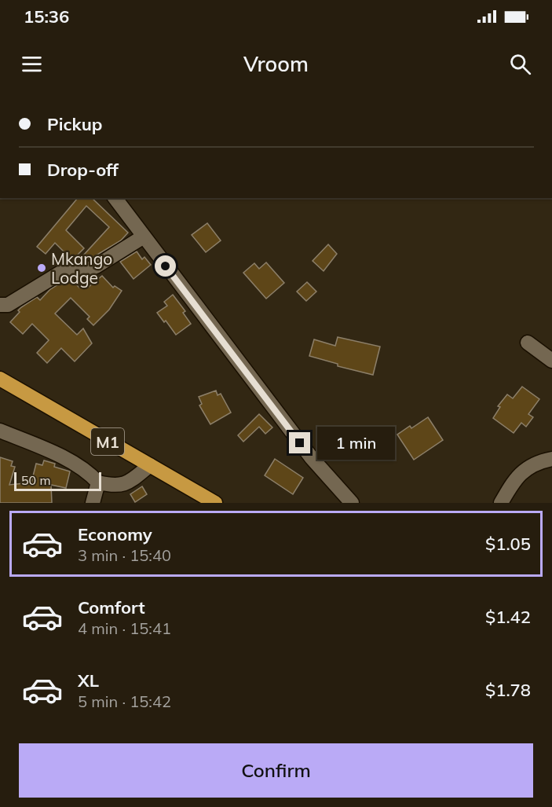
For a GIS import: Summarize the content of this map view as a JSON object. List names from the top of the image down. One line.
{"streets":{"highway":["M1"]},"places":["Mkango Lodge"],"scale_bar":"50 m","page":{"status":"15:36","header":"Vroom","banner":["Pickup","Drop-off"],"bubble":"1 min","scale":"50 m","list":[{"name":"Economy","note":"3 min · 15:40","value":"$1.05"},{"name":"Comfort","note":"4 min · 15:41","value":"$1.42"},{"name":"XL","note":"5 min · 15:42","value":"$1.78"}],"buttons":"Confirm"}}
